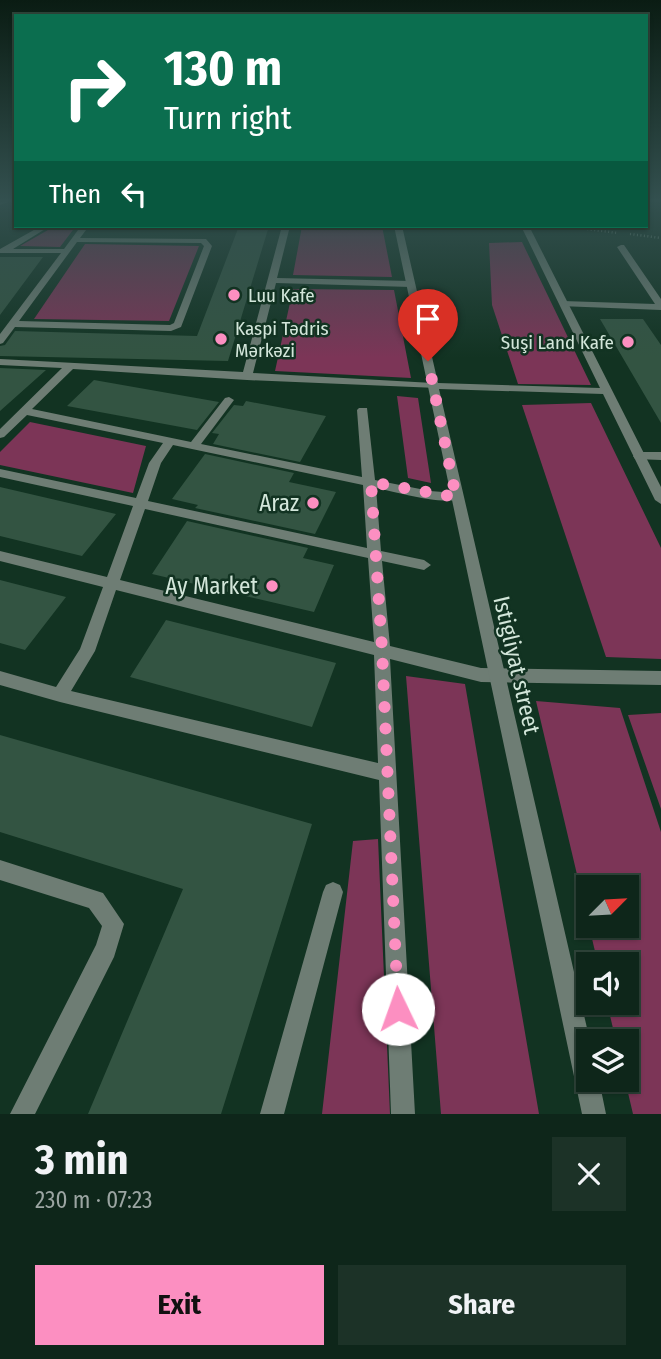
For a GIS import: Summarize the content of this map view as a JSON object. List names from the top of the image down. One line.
{"streets":{"street":["Istigliyat street"]},"places":["Luu Kafe","Kaspi Tədris Mərkəzi","Suşi Land Kafe","Araz","Ay Market"],"north":"top right","page":{"turn":["130 m","Turn right"],"then":"Then","heading":["3 min","230 m · 07:23"],"buttons":["Exit","Share"]}}
